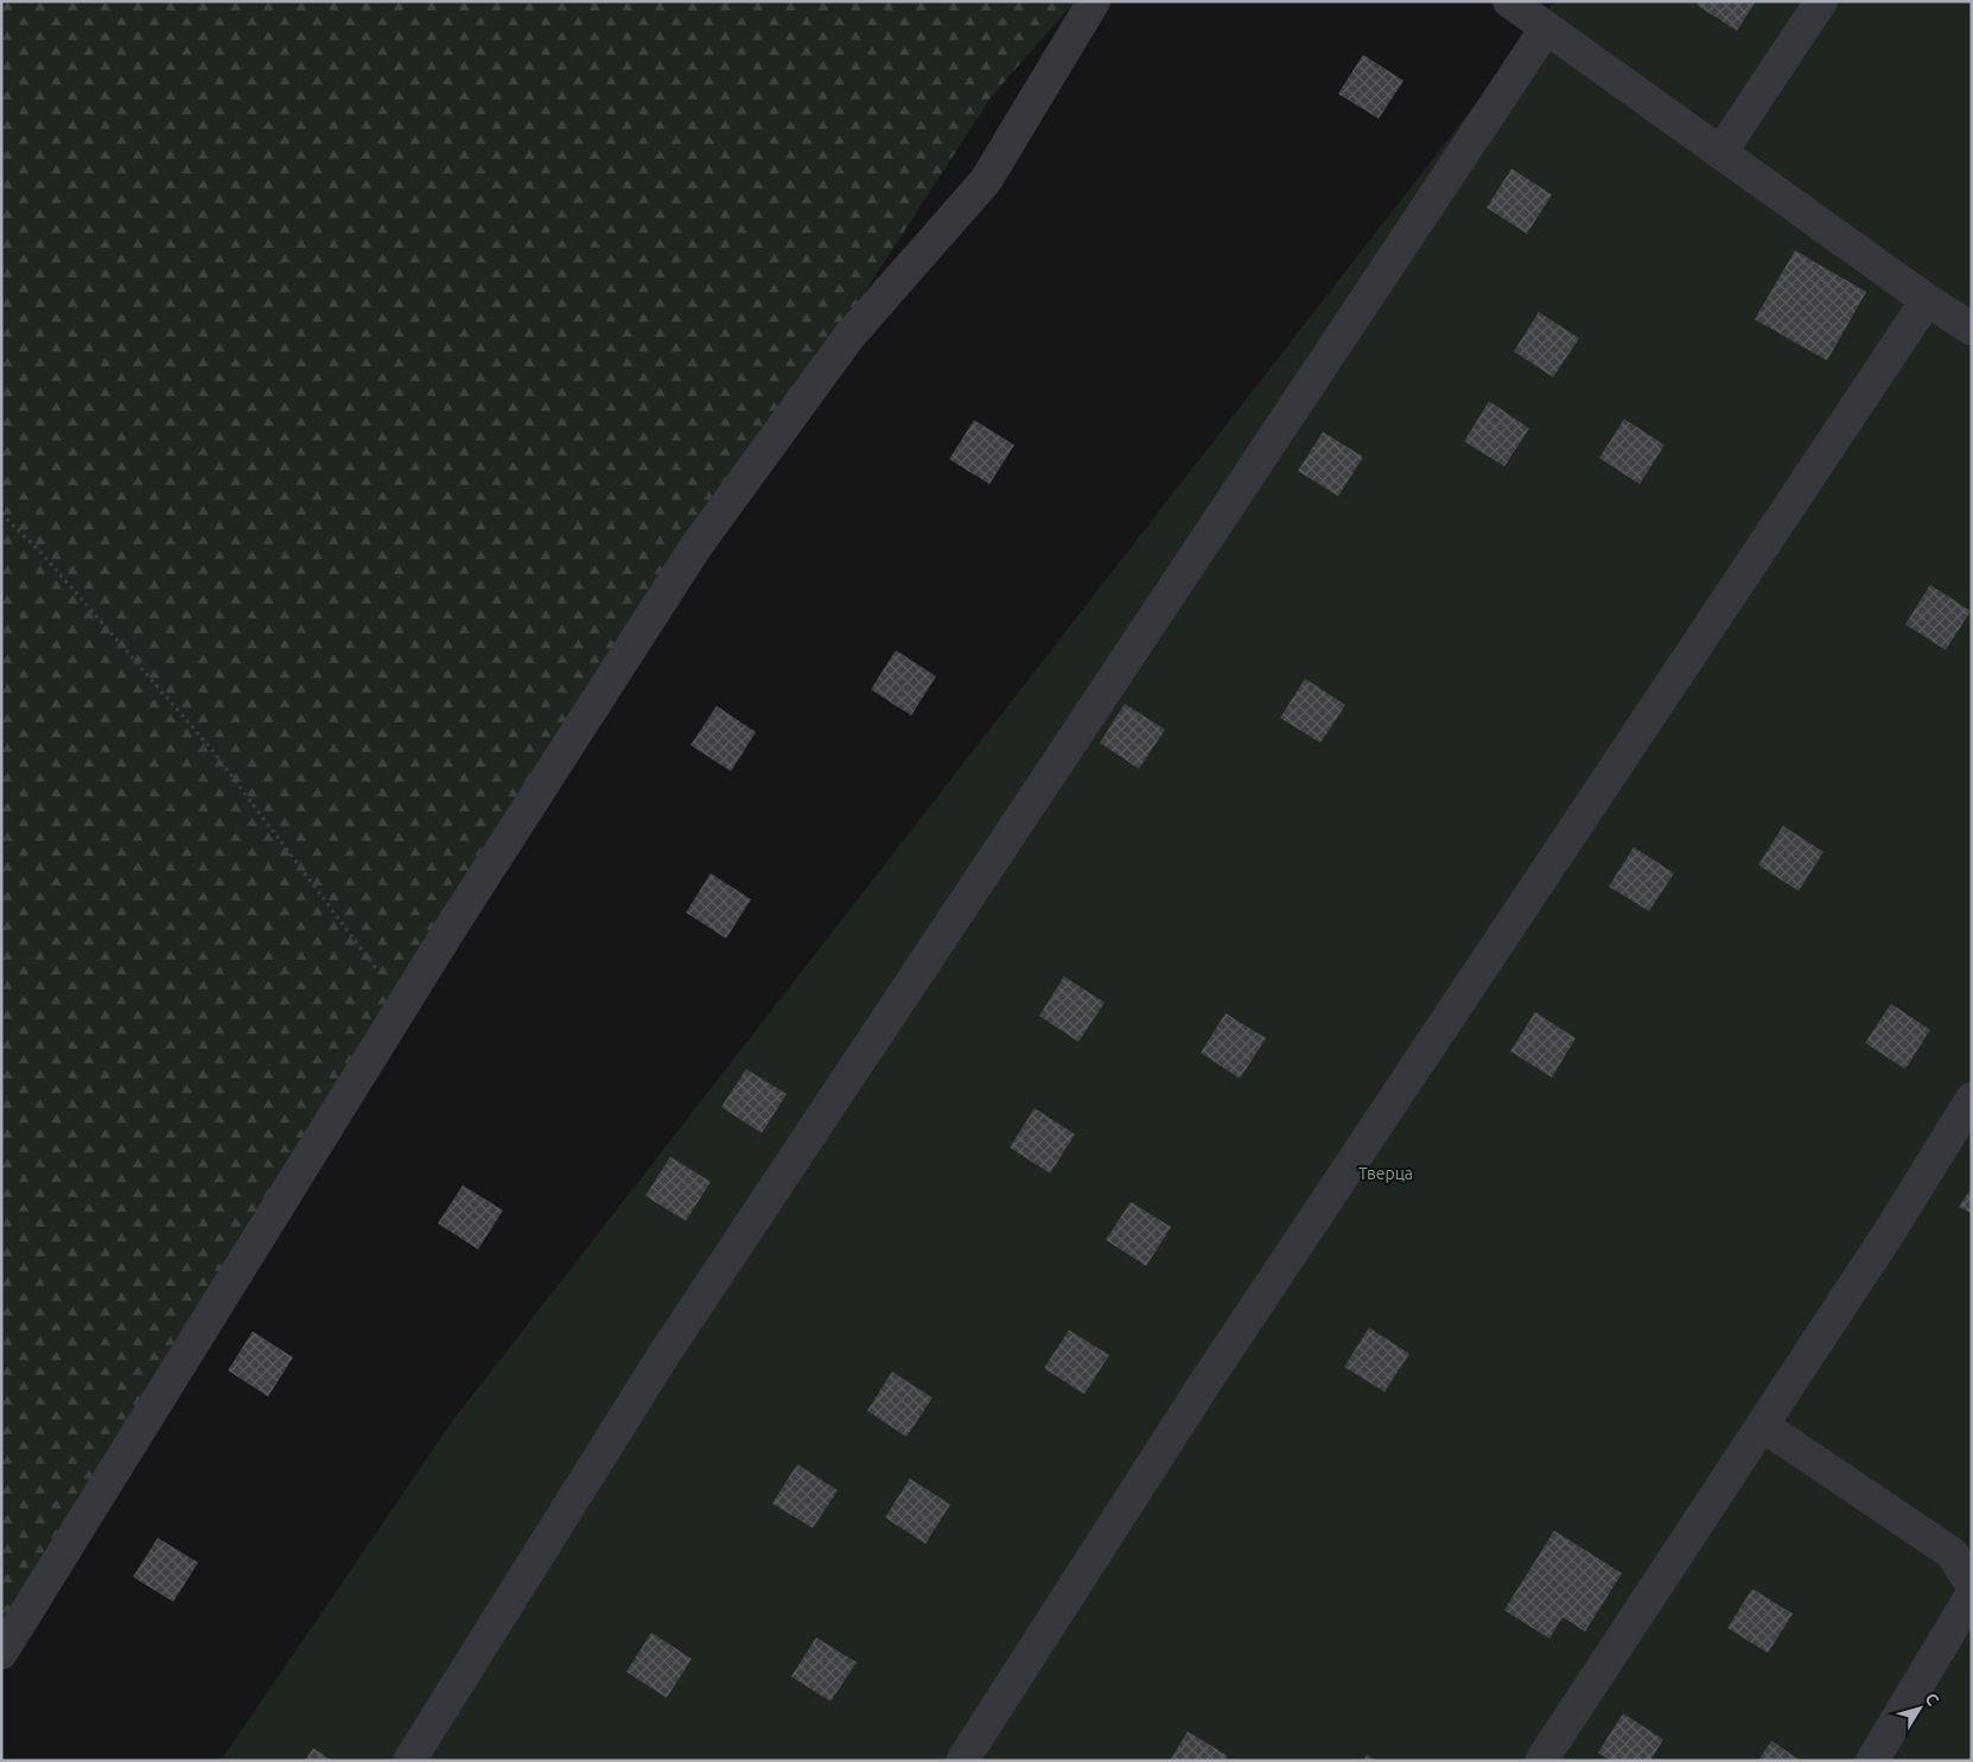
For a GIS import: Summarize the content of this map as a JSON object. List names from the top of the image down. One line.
{"parks":["Тверца"],"north":"top right"}
